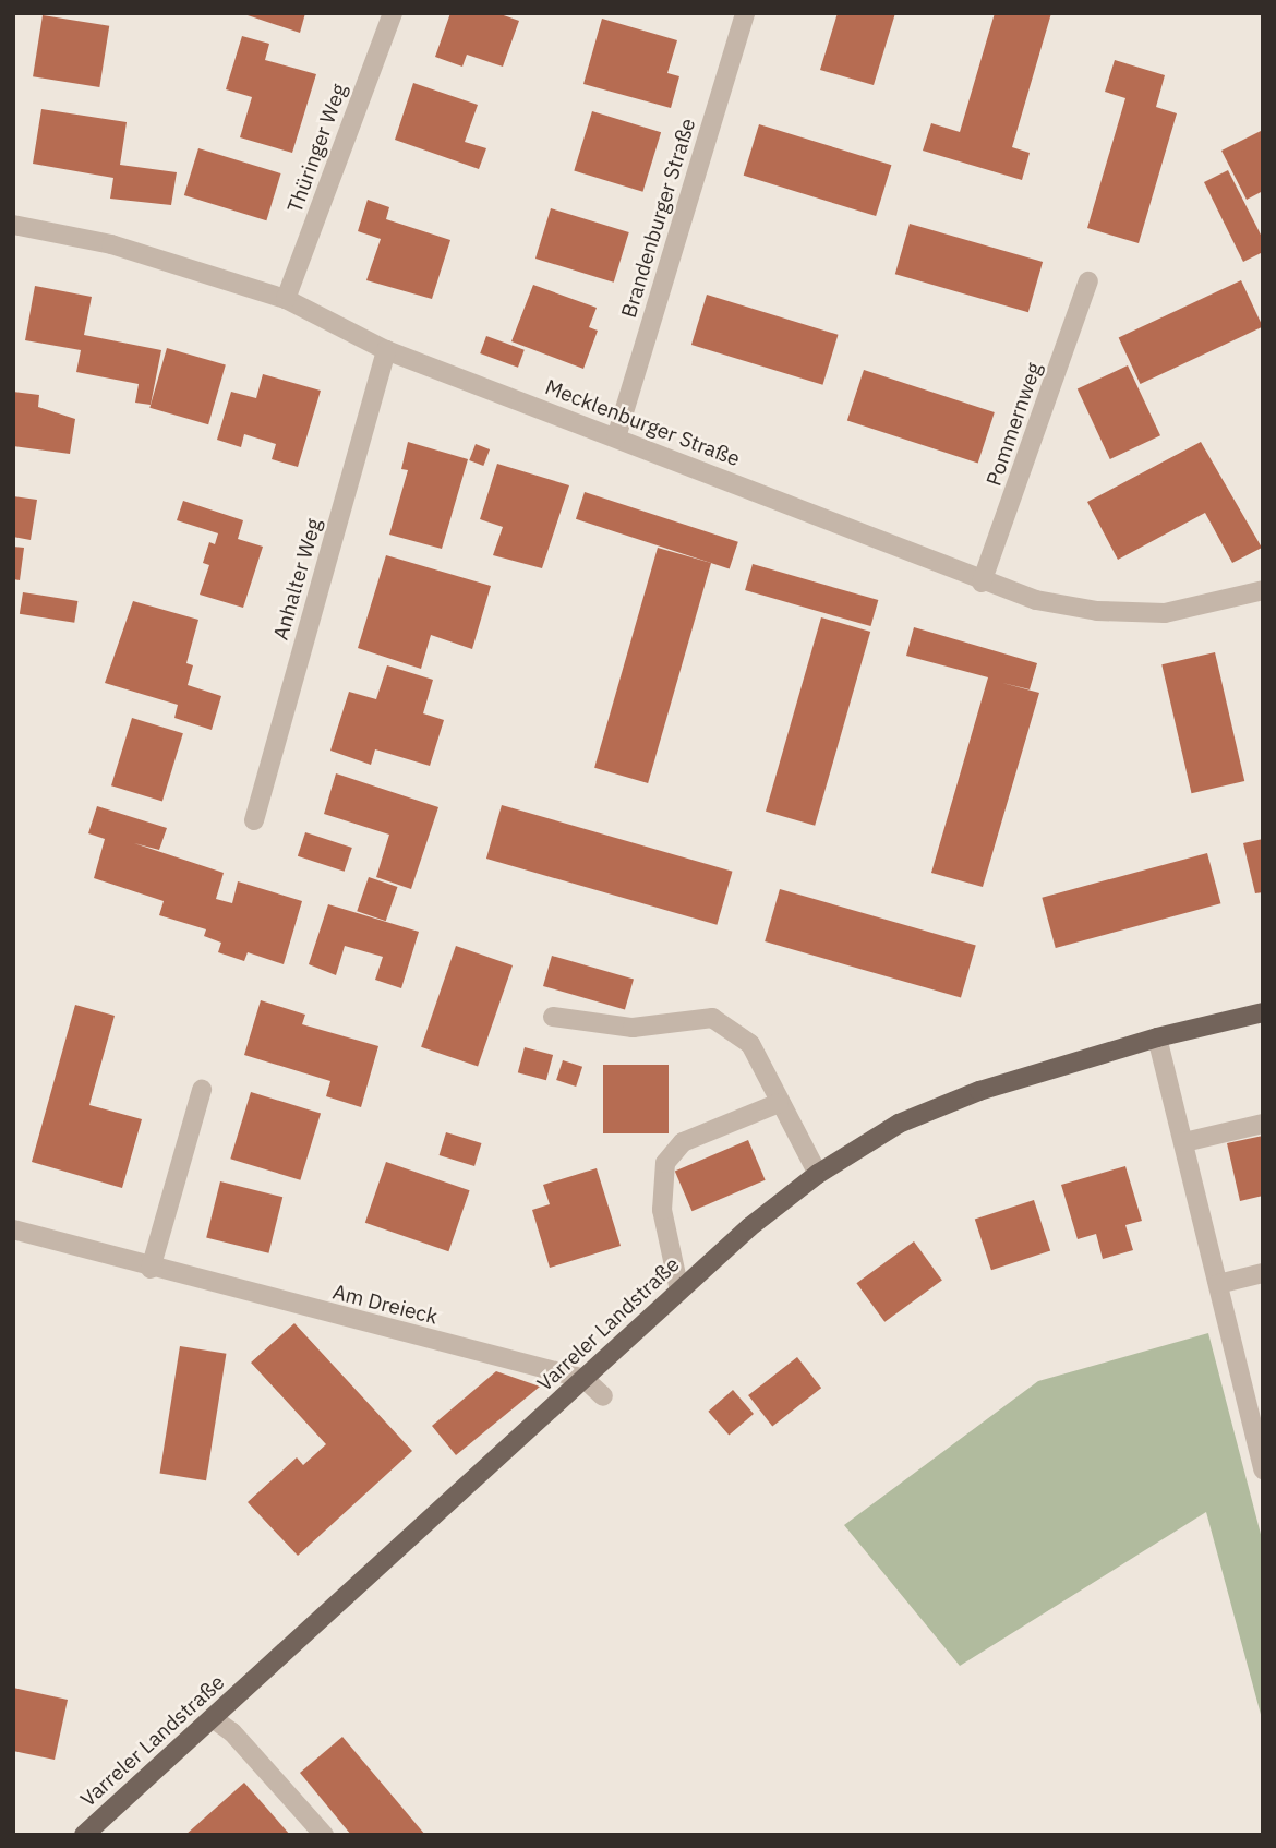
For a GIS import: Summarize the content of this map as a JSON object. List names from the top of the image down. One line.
{"streets":{"main road":["Varreler Landstraße"],"street":["Thüringer Weg","Brandenburger Straße","Mecklenburger Straße","Pommernweg","Anhalter Weg","Am Dreieck"]},"crossings":[["Thüringer Weg","Mecklenburger Straße"],["Brandenburger Straße","Mecklenburger Straße"],["Mecklenburger Straße","Pommernweg"],["Mecklenburger Straße","Anhalter Weg"],["Am Dreieck","Varreler Landstraße"]]}
